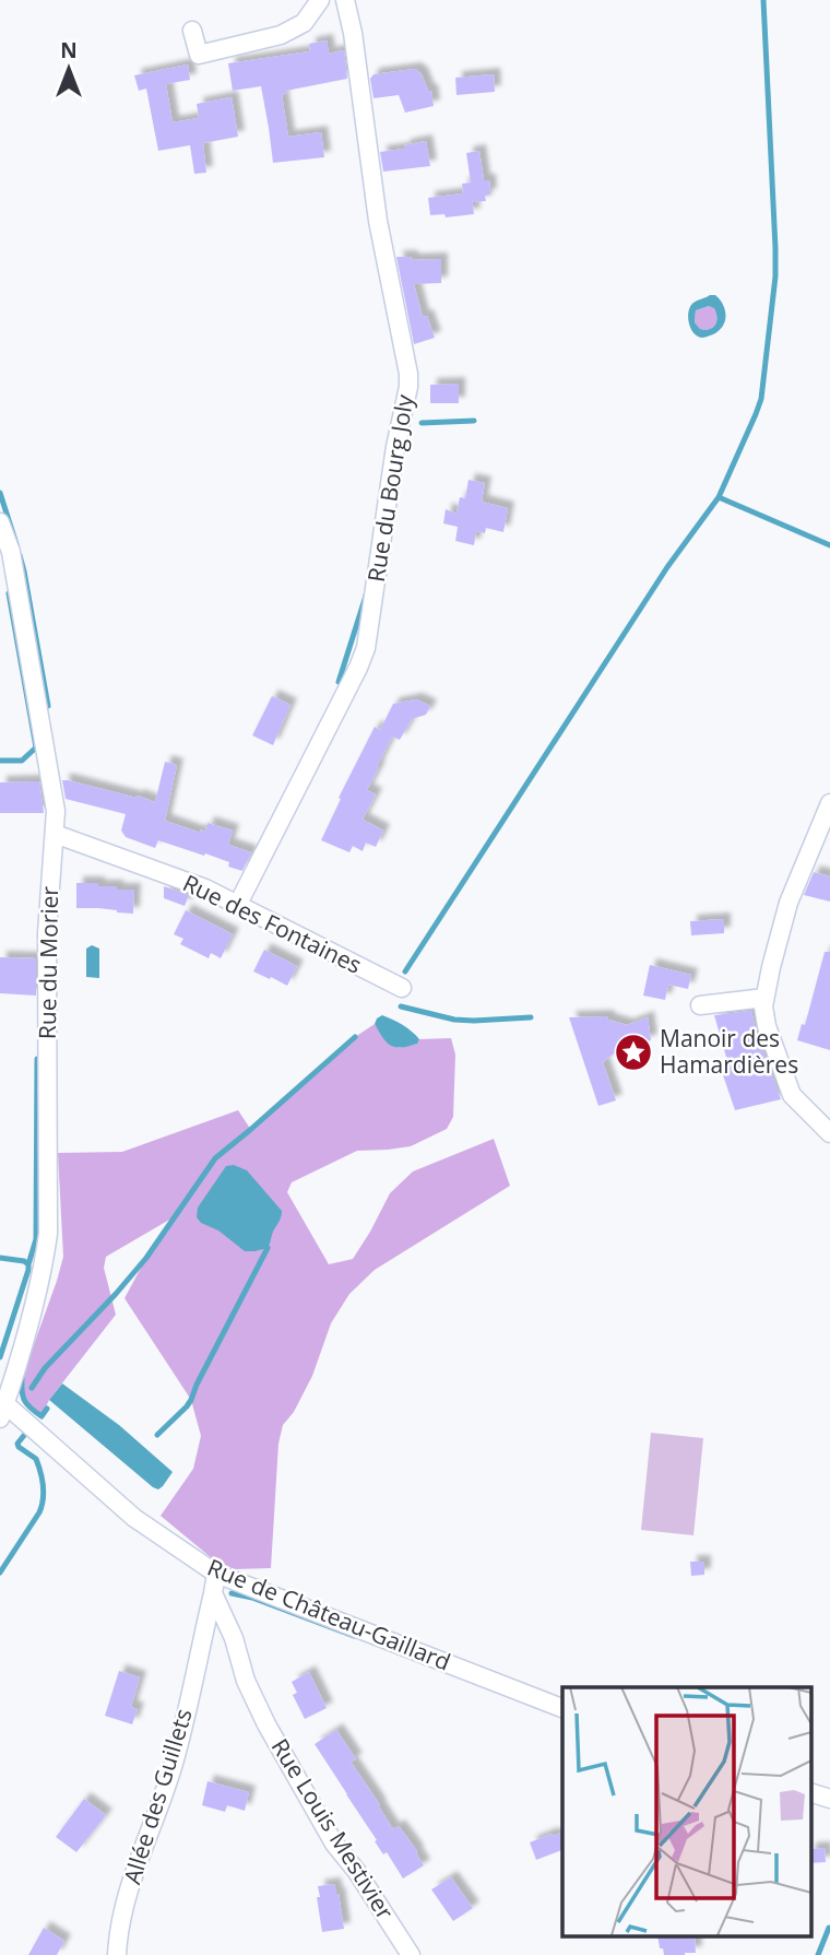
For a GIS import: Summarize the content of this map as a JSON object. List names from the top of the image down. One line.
{"streets":{"street":["Rue du Bourg Joly","Rue des Fontaines","Rue du Morier","Rue de Château-Gaillard","Allée des Guillets","Rue Louis Mestivier"]},"crossings":[["Rue du Bourg Joly","Rue des Fontaines"],["Rue des Fontaines","Rue du Morier"],["Rue du Morier","Rue de Château-Gaillard"],["Allée des Guillets","Rue Louis Mestivier"]],"places":{"place":["Manoir des Hamardières"]},"north":"top"}
